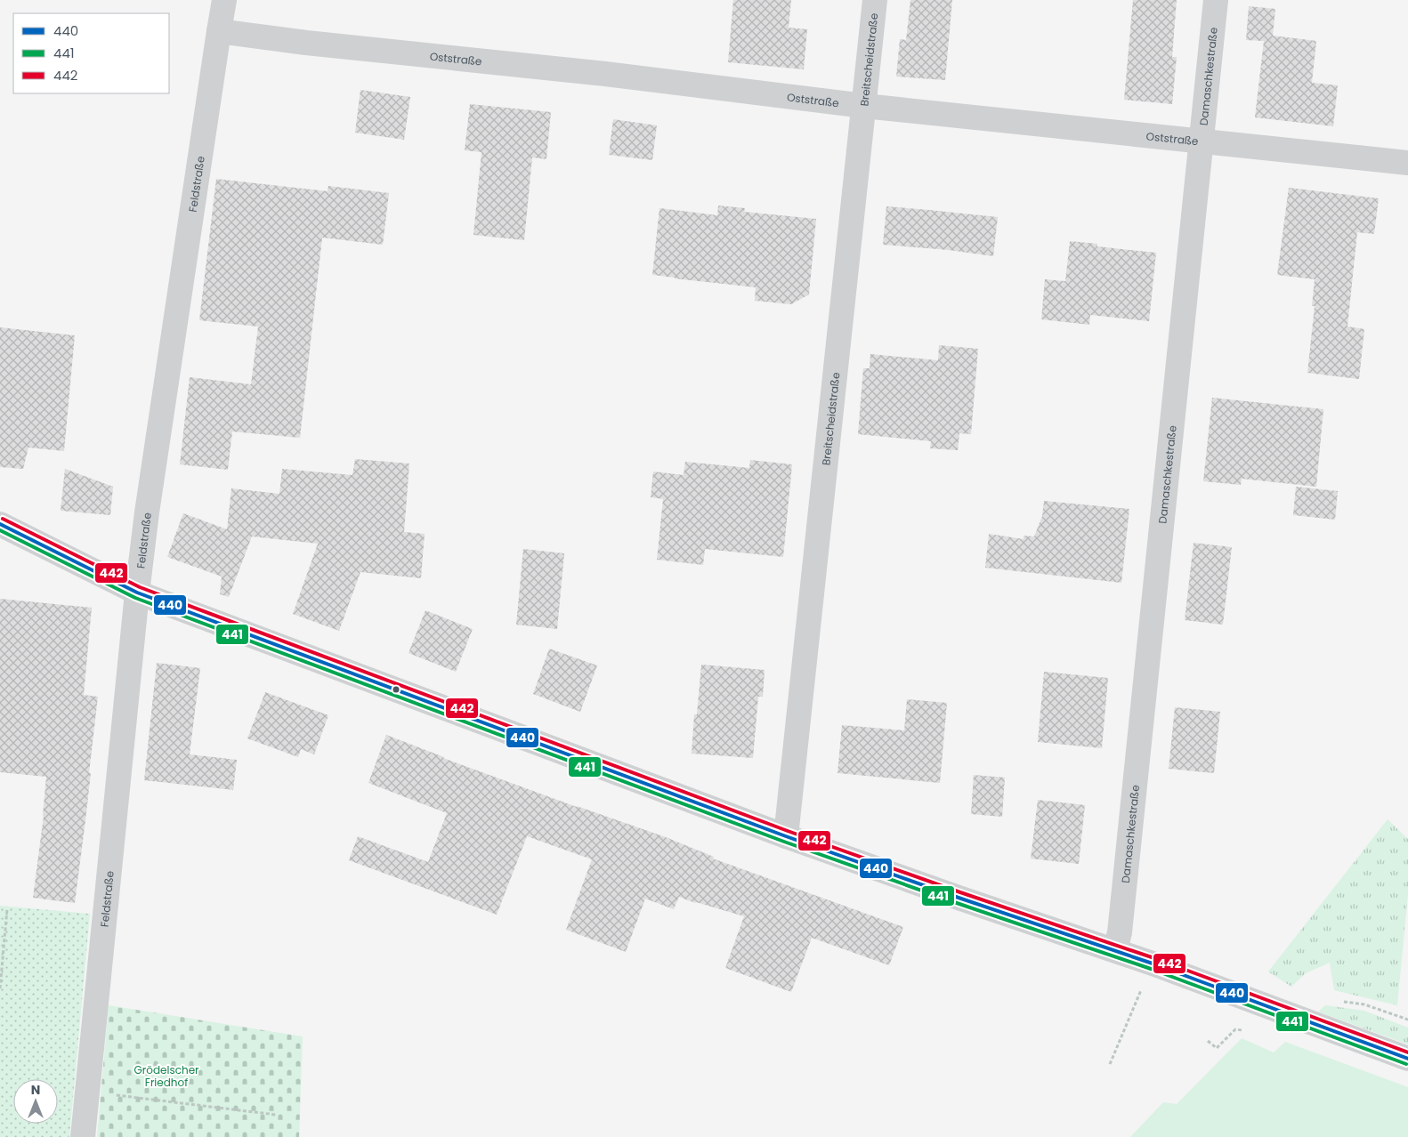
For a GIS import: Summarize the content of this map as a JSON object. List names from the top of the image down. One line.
{"streets":{"street":["Oststraße","Breitscheidstraße","Damaschkestraße","Feldstraße"]},"crossings":[["Oststraße","Breitscheidstraße"],["Oststraße","Damaschkestraße"],["Oststraße","Feldstraße"]],"parks":["Grödelscher Friedhof"],"lines":["transit line 442","transit line 440","transit line 441"],"legend":["440","441","442"],"north":"top"}
